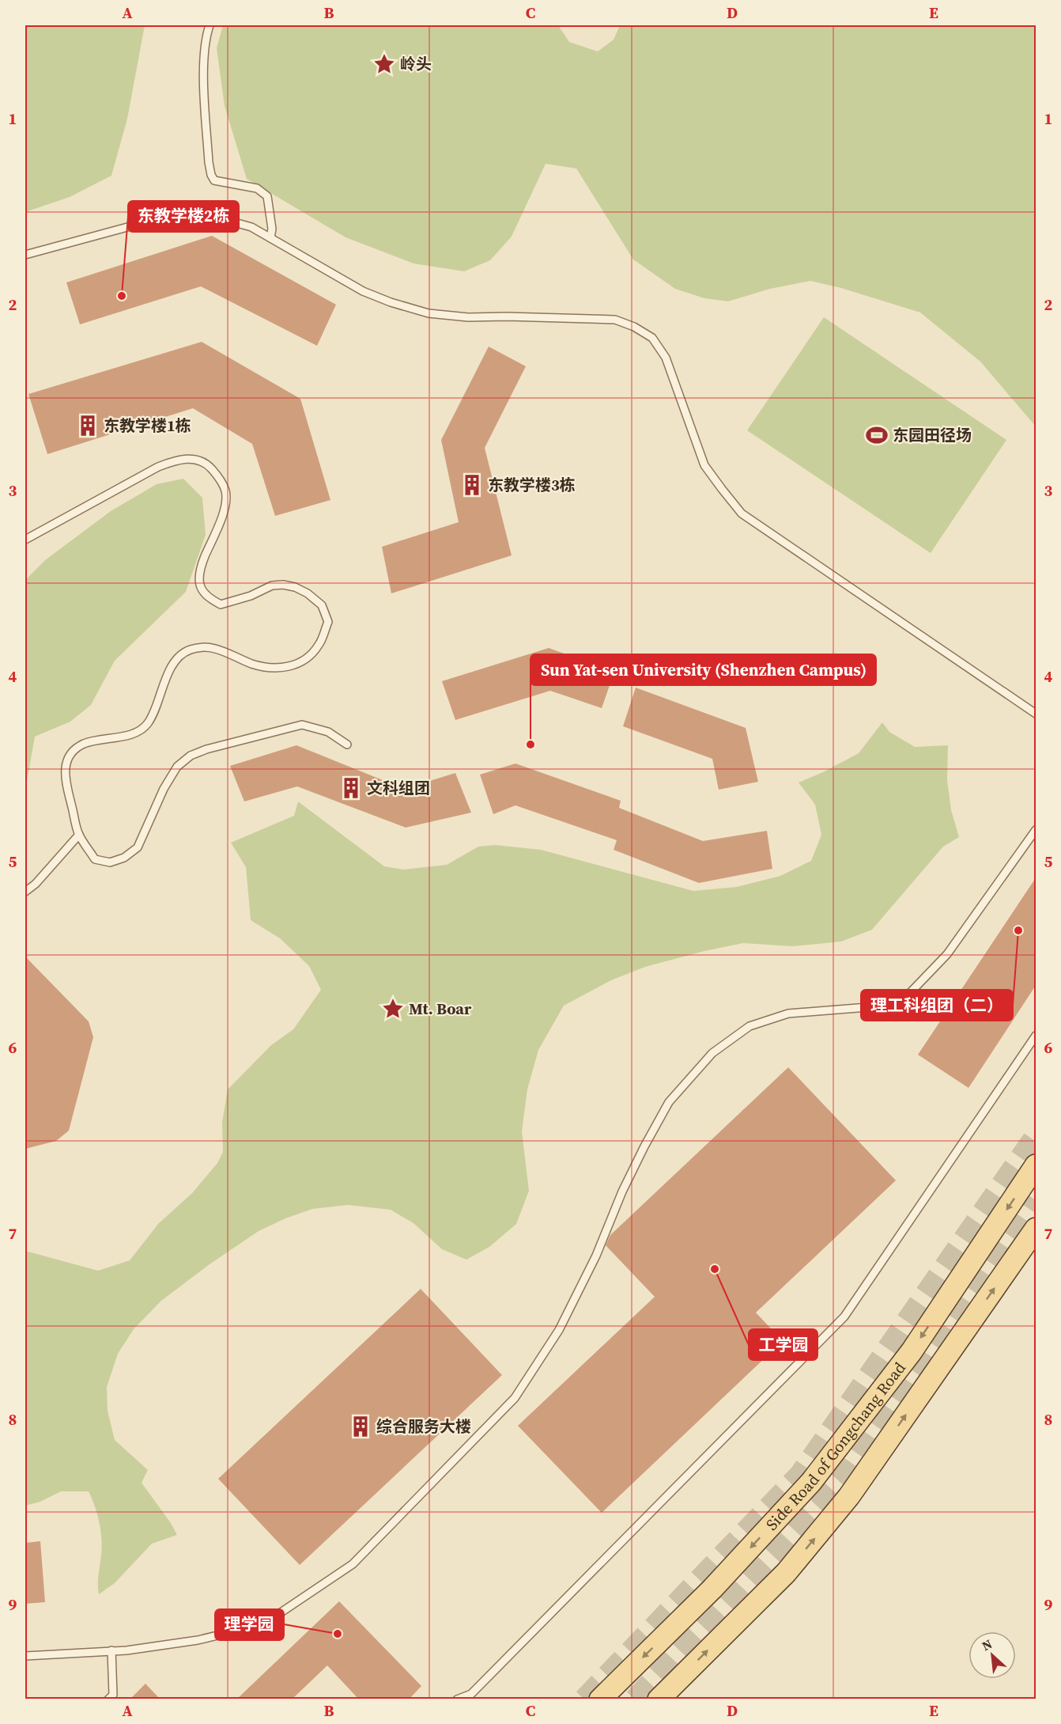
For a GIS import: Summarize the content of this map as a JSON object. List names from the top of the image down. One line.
{"streets":{"main road":["Side Road of Gongchang Road"]},"places":{"place":["岭头","Mt. Boar"],"other":["东教学楼2栋","Sun Yat-sen University (Shenzhen Campus)","理工科组团（二）","工学园","理学园"],"building":["东教学楼1栋","东教学楼3栋","文科组团","综合服务大楼"],"sports":["东园田径场"]},"north":"top left","grid":{"columns":["A","B","C","D","E"],"rows":["1","2","3","4","5","6","7","8","9"]}}
